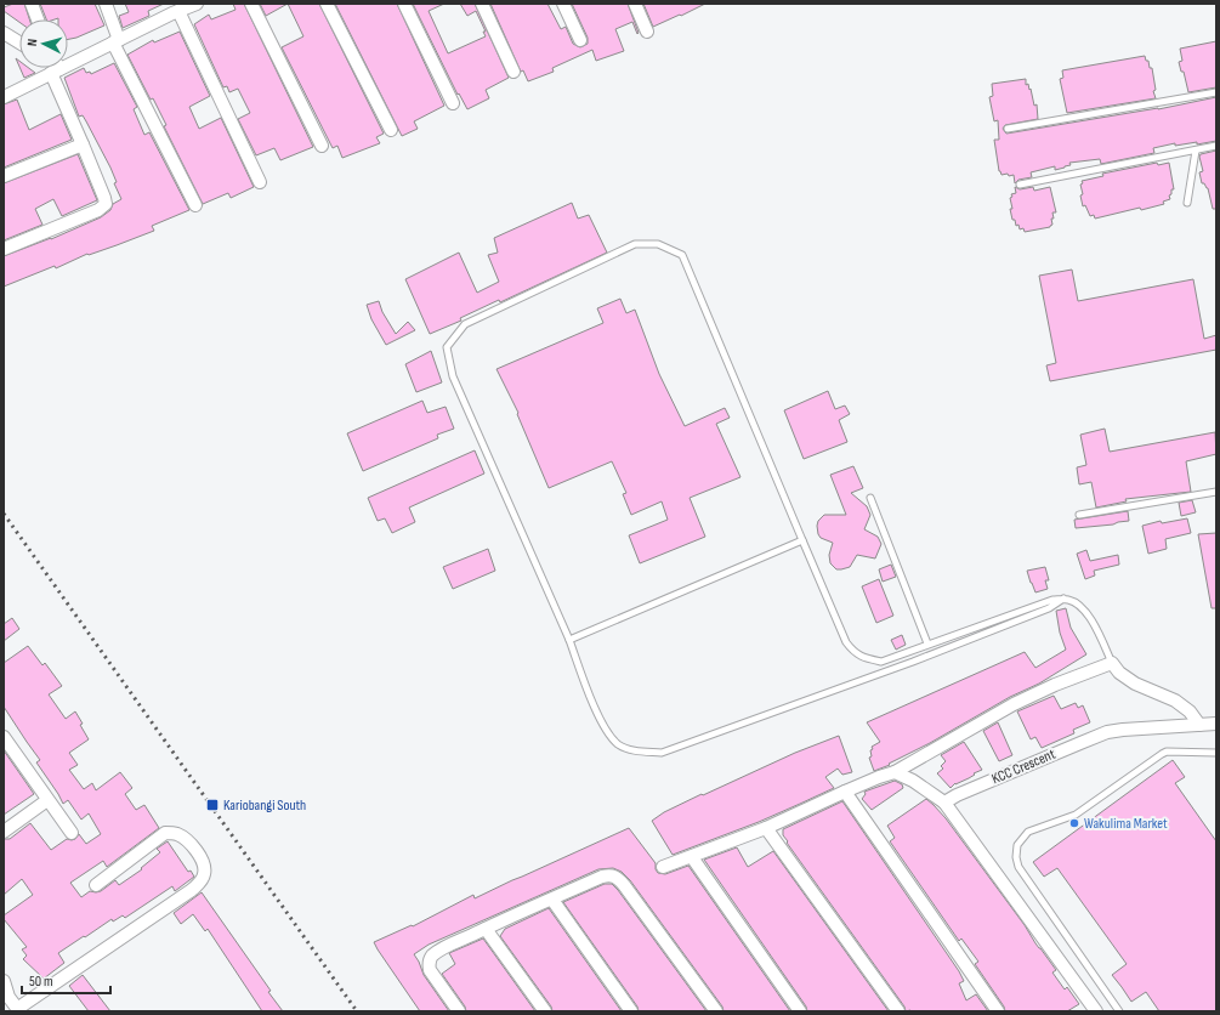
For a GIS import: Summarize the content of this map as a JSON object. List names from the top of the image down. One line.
{"streets":{"street":["KCC Crescent"]},"places":{"transit":["Kariobangi South"],"other":["Wakulima Market"]},"scale_bar":"50 m","north":"left"}
